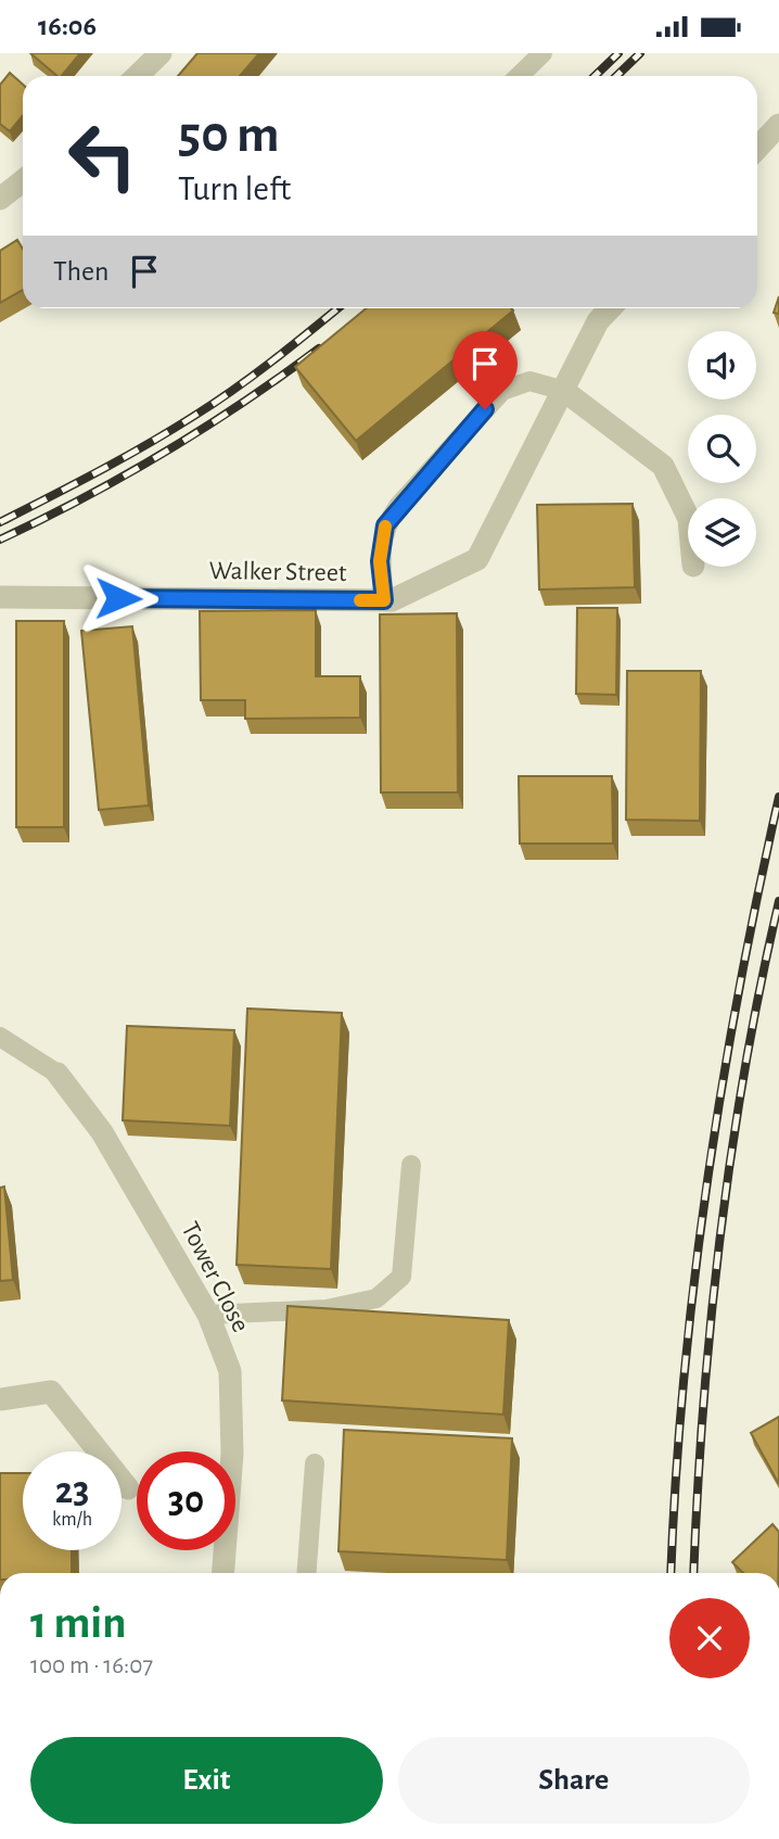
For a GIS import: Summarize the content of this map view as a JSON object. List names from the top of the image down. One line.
{"streets":{"street":["Walker Street","Tower Close"]},"page":{"status":"16:06","turn":["50 m","Turn left"],"then":"Then","speed":"23 km/h","limit":"30","heading":["1 min","100 m · 16:07"],"buttons":["Exit","Share"]}}
